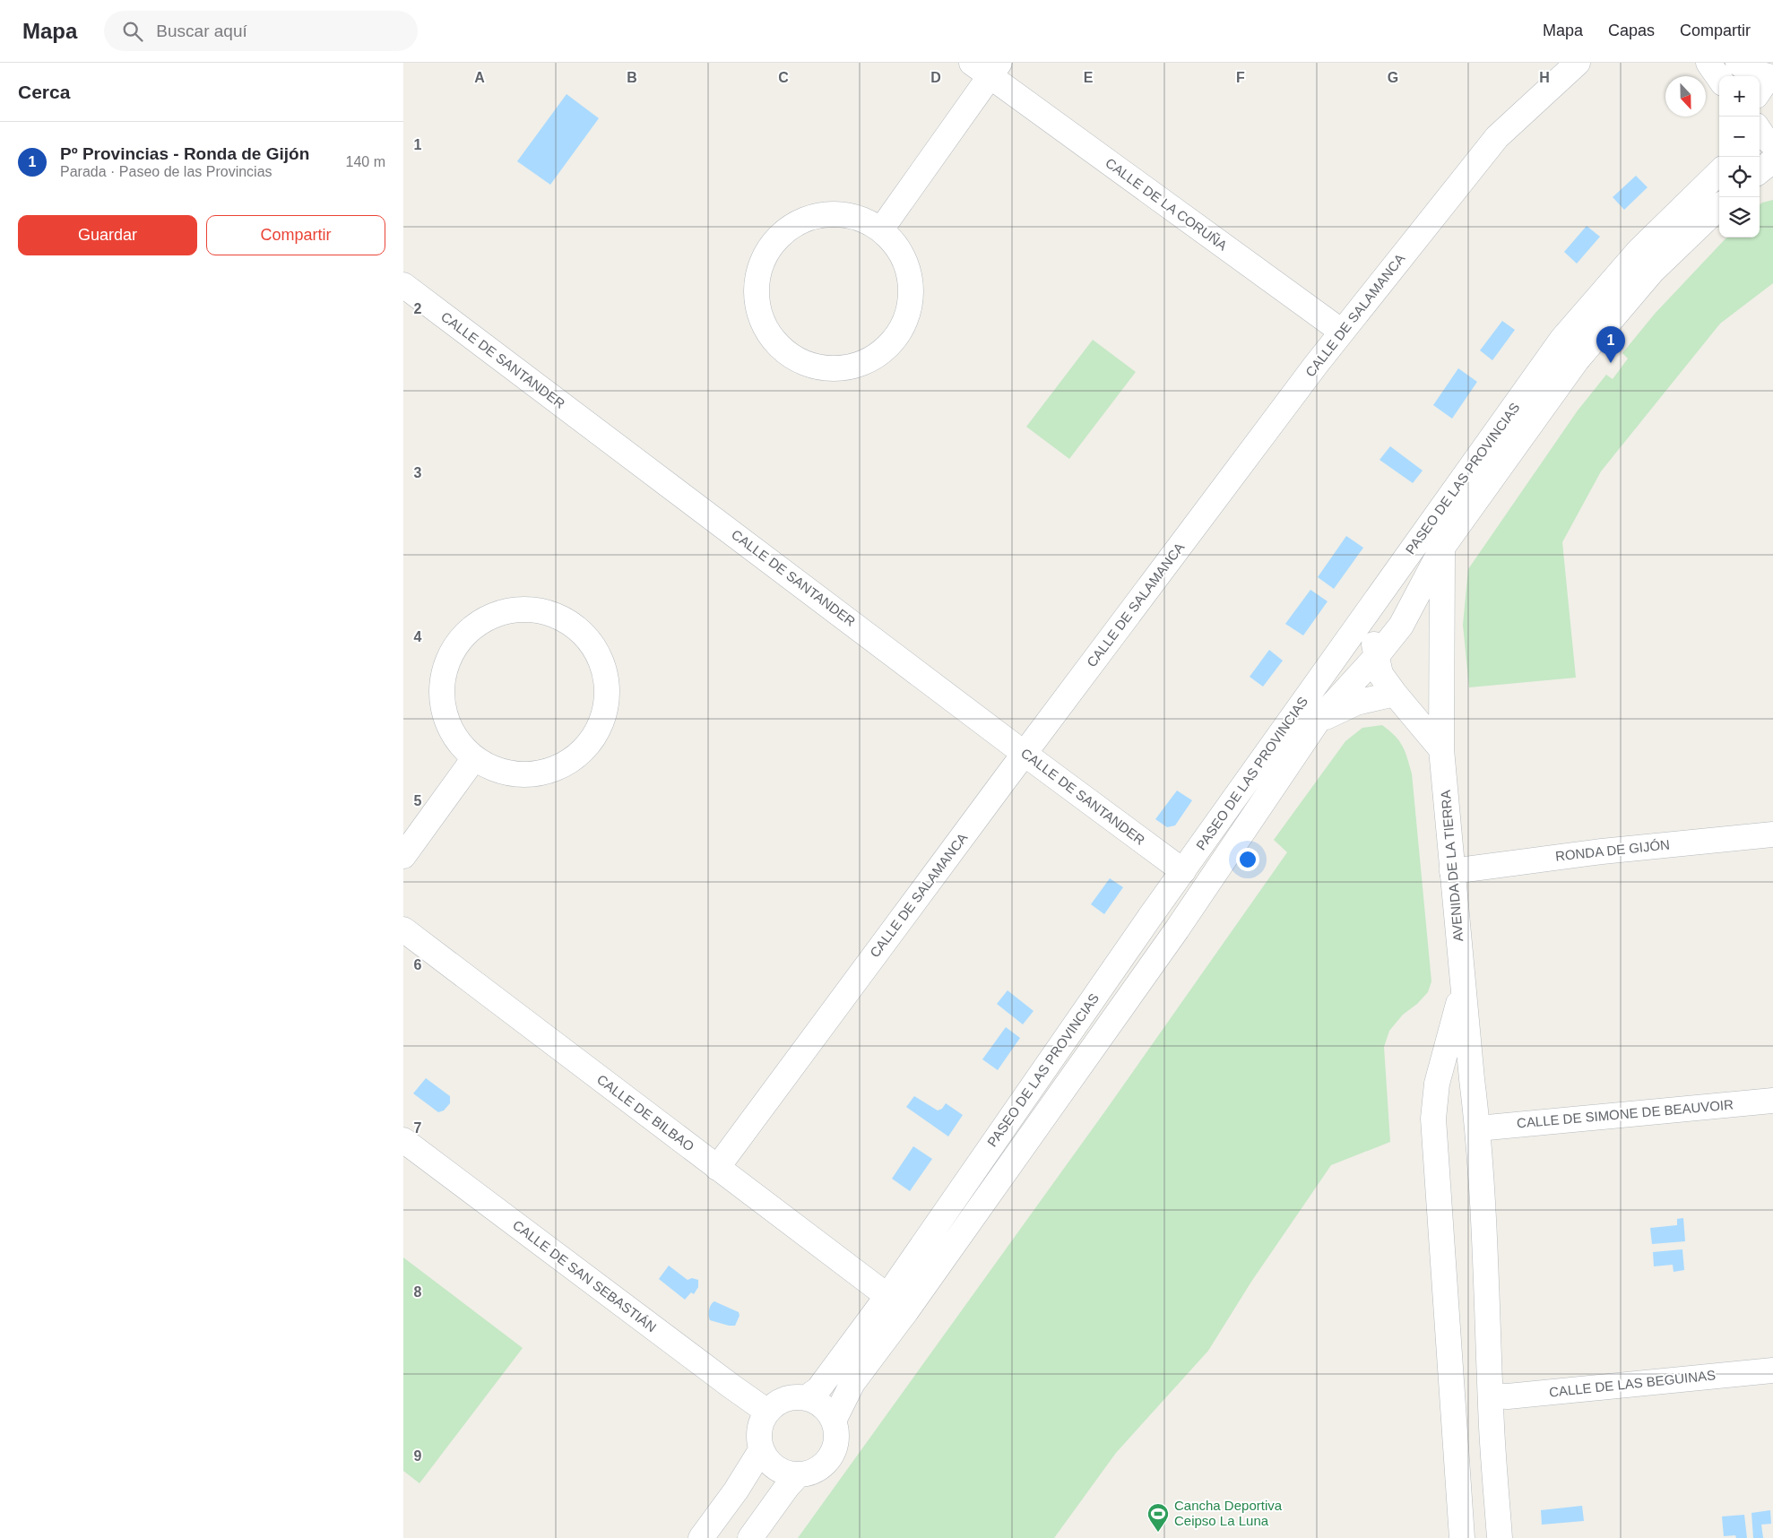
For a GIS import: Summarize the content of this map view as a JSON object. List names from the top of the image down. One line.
{"streets":{"street":["CALLE DE LA CORUÑA","CALLE DE SALAMANCA","CALLE DE SANTANDER","PASEO DE LAS PROVINCIAS","RONDA DE GIJÓN","AVENIDA DE LA TIERRA","CALLE DE BILBAO","CALLE DE SIMONE DE BEAUVOIR","CALLE DE SAN SEBASTIÁN","CALLE DE LAS BEGUINAS"]},"crossings":[["CALLE DE LA CORUÑA","CALLE DE SALAMANCA"],["CALLE DE SALAMANCA","CALLE DE SANTANDER"],["CALLE DE SALAMANCA","CALLE DE BILBAO"],["CALLE DE SANTANDER","PASEO DE LAS PROVINCIAS"],["PASEO DE LAS PROVINCIAS","AVENIDA DE LA TIERRA"],["PASEO DE LAS PROVINCIAS","CALLE DE BILBAO"],["PASEO DE LAS PROVINCIAS","CALLE DE SAN SEBASTIÁN"],["RONDA DE GIJÓN","AVENIDA DE LA TIERRA"],["AVENIDA DE LA TIERRA","CALLE DE SIMONE DE BEAUVOIR"],["AVENIDA DE LA TIERRA","CALLE DE LAS BEGUINAS"]],"places":{"sports":["Cancha Deportiva Ceipso La Luna"]},"north":"bottom","page":{"header":"Mapa","search":"Buscar aquí","nav":["Mapa","Capas","Compartir"],"heading":"Cerca","map_buttons":["+","−"],"list":[{"mark":"1","name":"Pº Provincias - Ronda de Gijón","note":"Parada · Paseo de las Provincias","value":"140 m"}],"buttons":["Guardar","Compartir"],"pins":"1"},"grid":{"columns":["A","B","C","D","E","F","G","H"],"rows":["1","2","3","4","5","6","7","8","9"]}}
